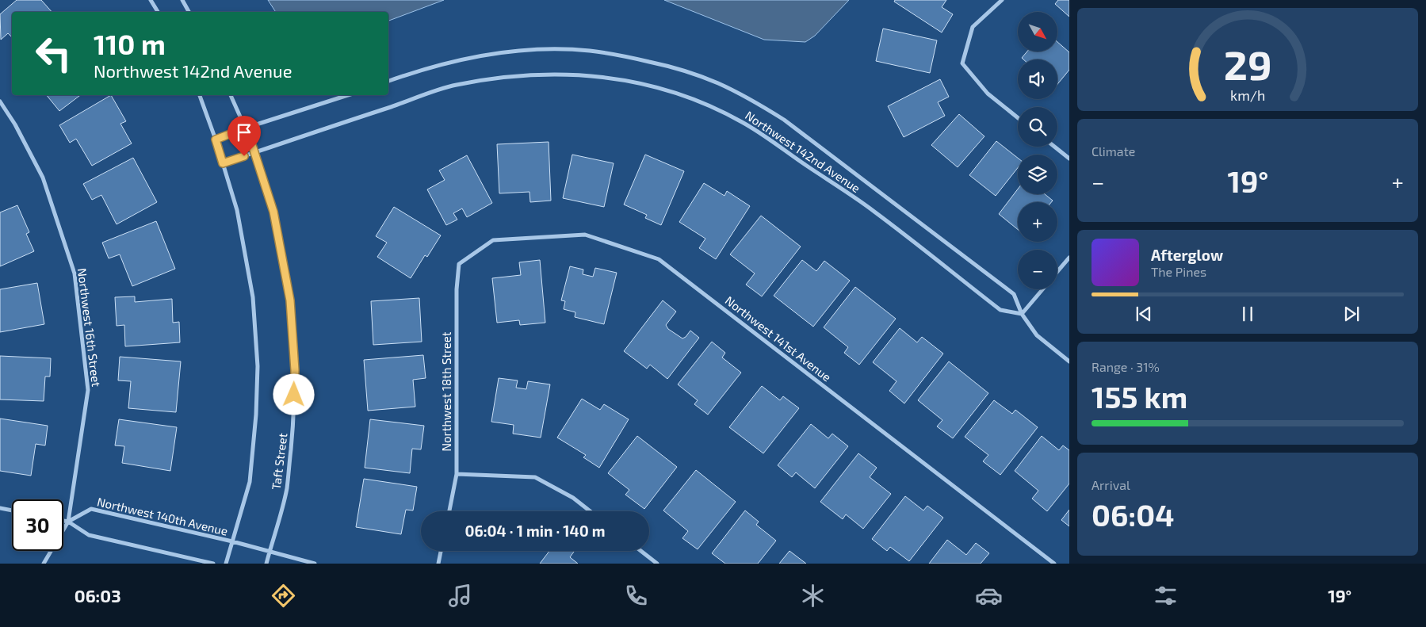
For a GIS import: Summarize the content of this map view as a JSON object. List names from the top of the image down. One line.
{"streets":{"street":["Northwest 142nd Avenue","Northwest 16th Street","Northwest 141st Avenue","Northwest 18th Street","Taft Street","Northwest 140th Avenue"]},"crossings":[["Northwest 142nd Avenue","Taft Street"],["Northwest 16th Street","Northwest 140th Avenue"],["Northwest 141st Avenue","Northwest 18th Street"],["Taft Street","Northwest 140th Avenue"]],"north":"bottom right","page":{"map_buttons":["+","−"],"turn":["110 m","Northwest 142nd Avenue"],"tile":["Climate",["Range · 31%","155 km"],["Arrival","06:04"]],"heat":["−","19°","+"],"song":["Afterglow","The Pines"],"limit":"30","trip":"06:04 · 1 min · 140 m","tabs":["06:03","19°"],"gauge":["29","km/h"]}}
